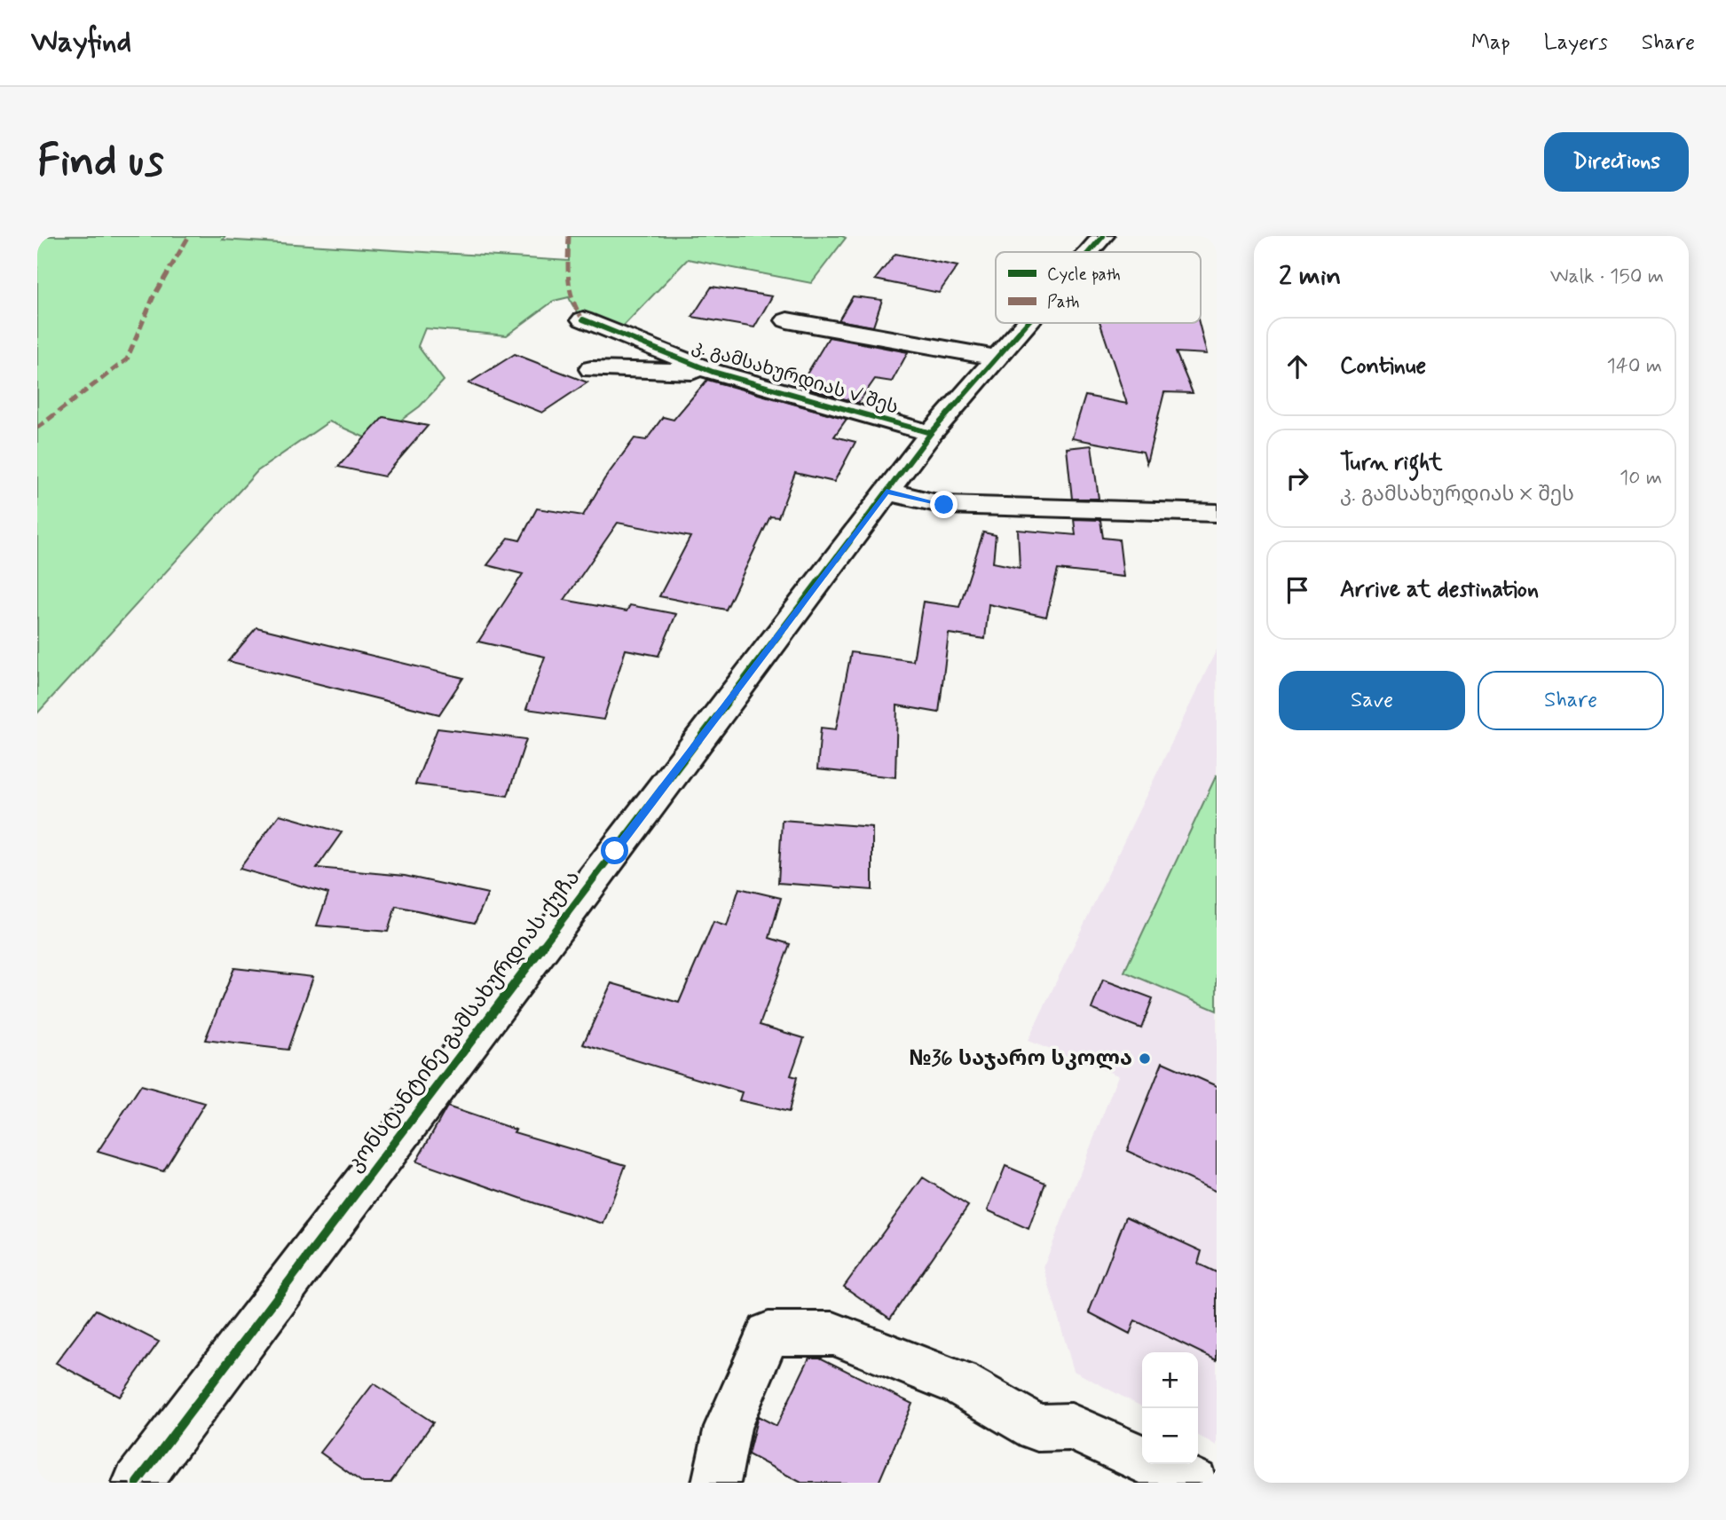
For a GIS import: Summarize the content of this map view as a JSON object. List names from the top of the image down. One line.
{"streets":{"street":["კ. გამსახურდიას V შეს","კონსტანტინე გამსახურდიას ქუჩა"]},"crossings":[["კ. გამსახურდიას V შეს","კონსტანტინე გამსახურდიას ქუჩა"]],"places":["№36 საჯარო სკოლა"],"legend":["Cycle path","Path"],"page":{"header":"Wayfind","nav":["Map","Layers","Share"],"buttons":["Directions",["Save","Share"]],"title":"Find us","heading":["2 min","Walk · 150 m"],"list":[["Continue","140 m"],["Turn right","კ. გამსახურდიას X შეს","10 m"],"Arrive at destination"],"map_buttons":["+","−"]}}
